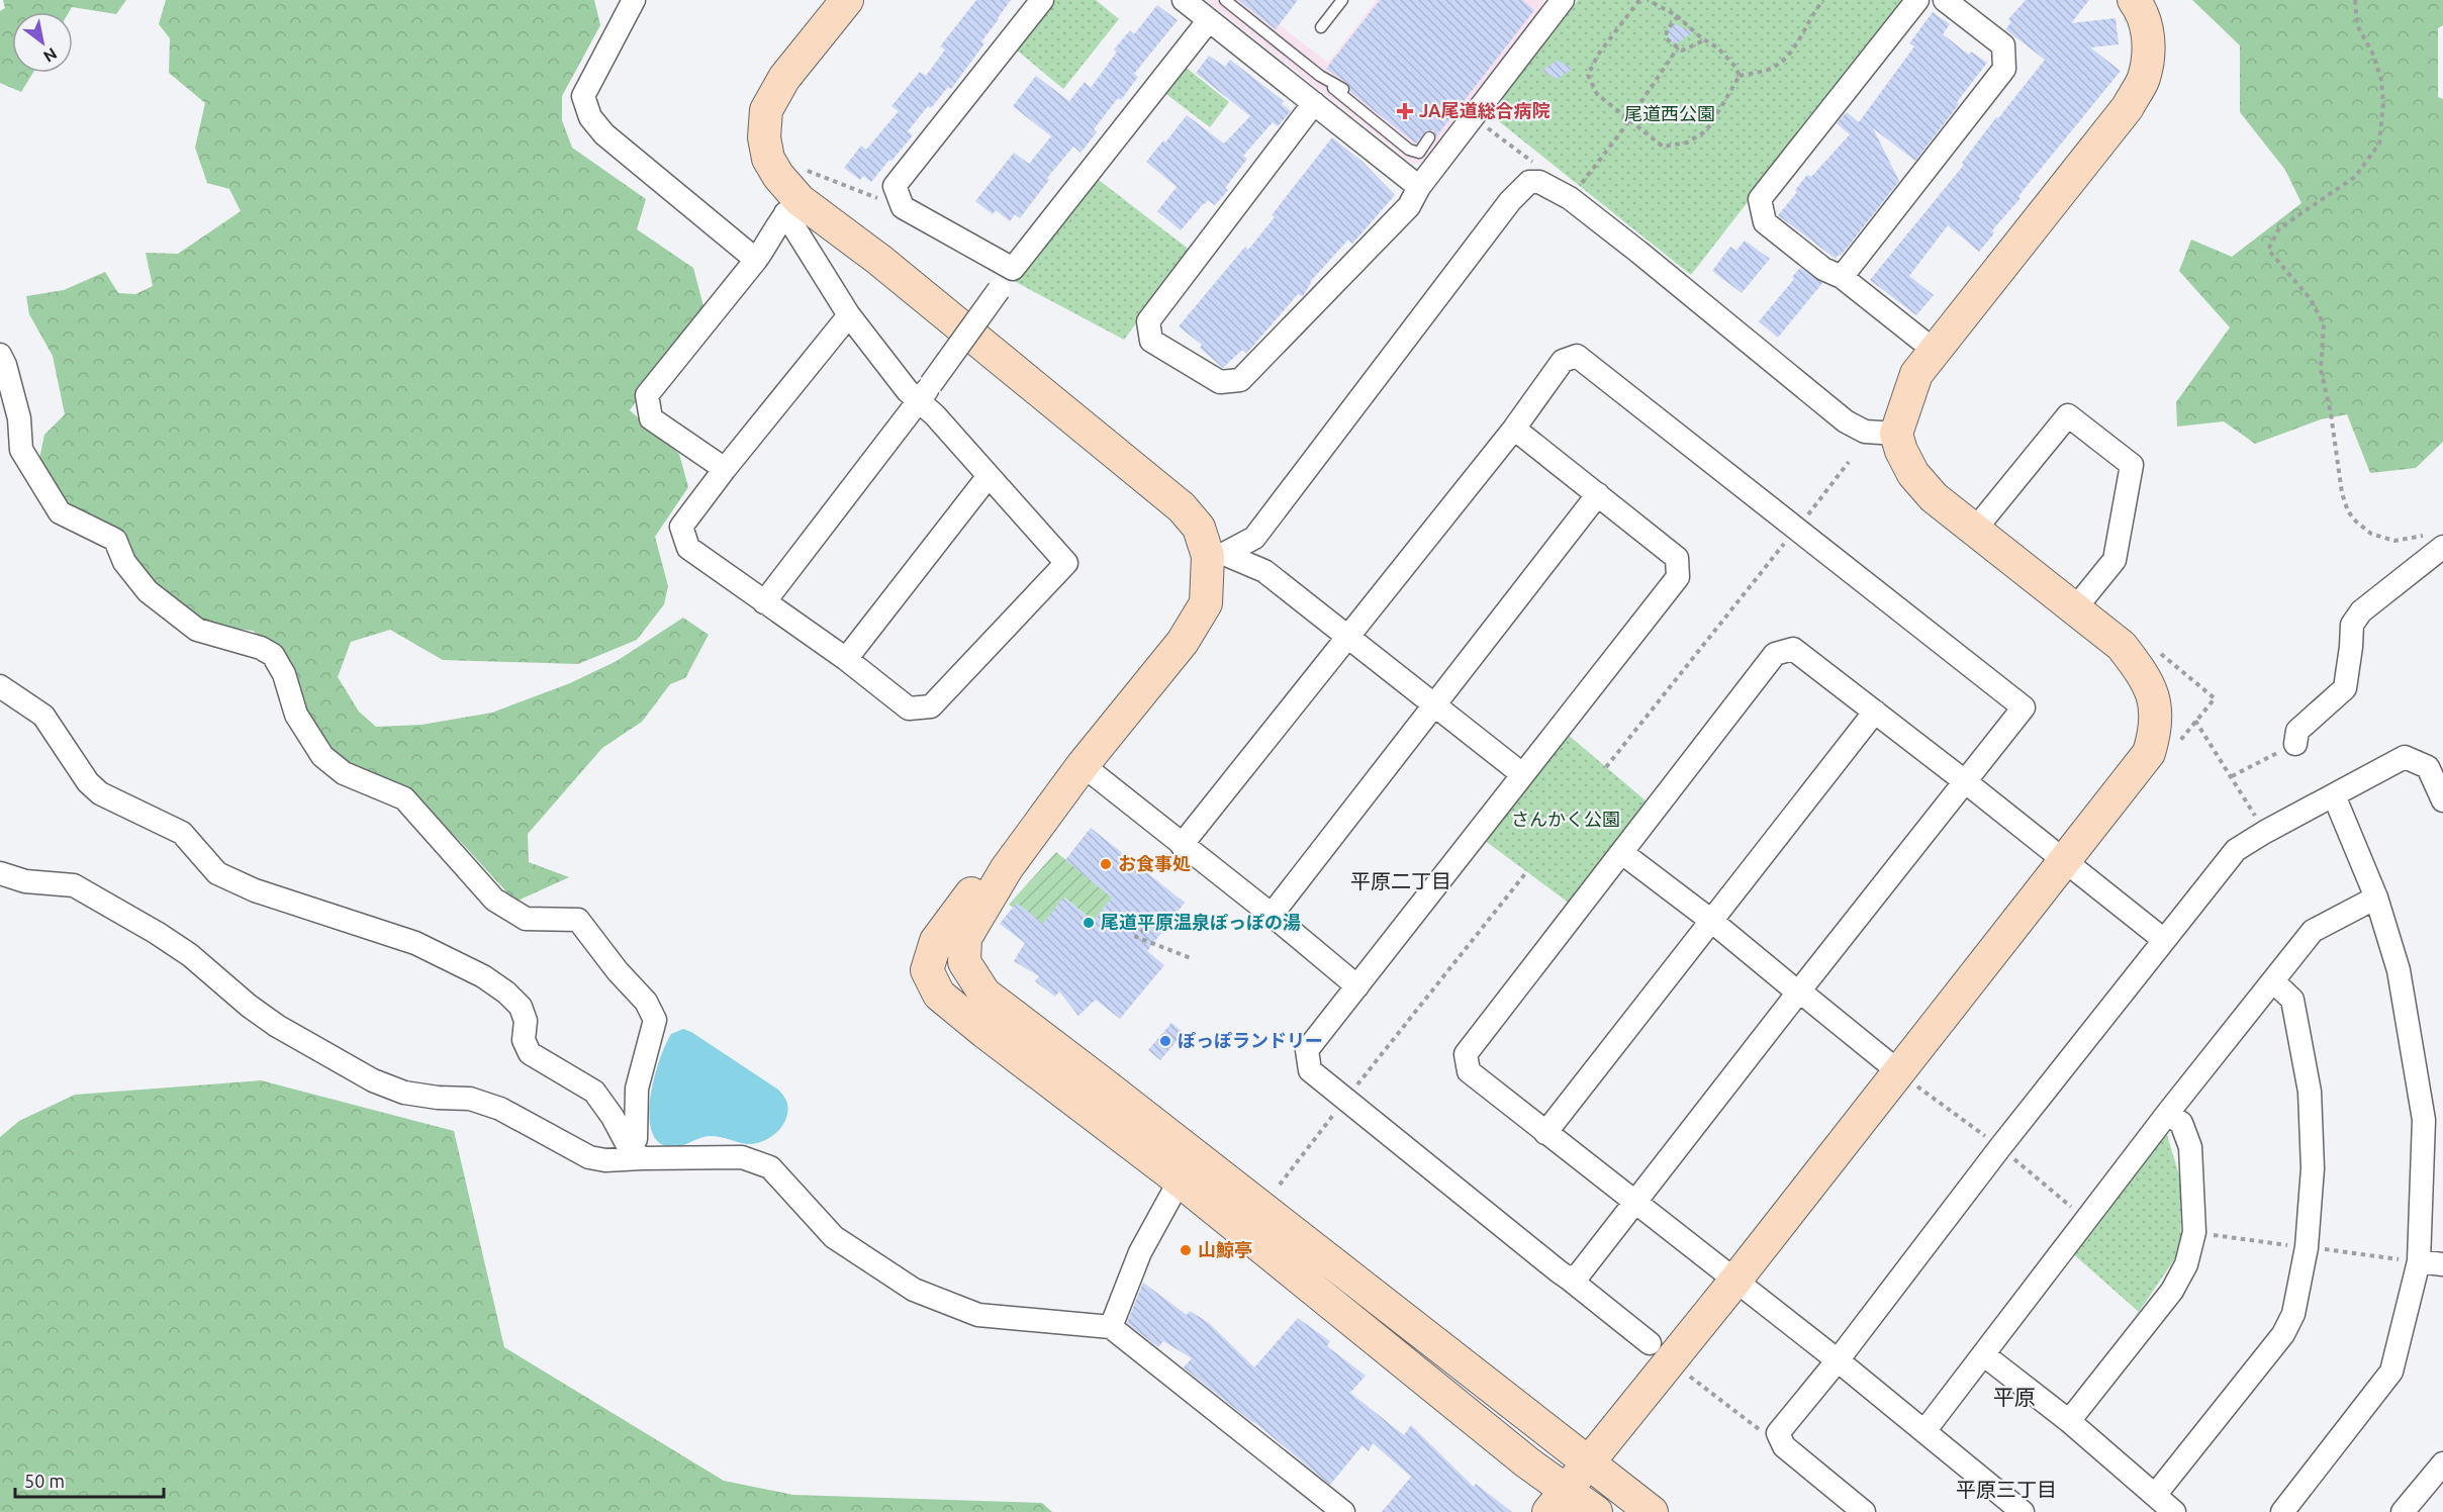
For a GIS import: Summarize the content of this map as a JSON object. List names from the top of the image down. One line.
{"districts":["平原二丁目","平原","平原三丁目"],"parks":["尾道西公園","さんかく公園"],"places":{"health":["JA尾道総合病院"],"other":["お食事処","尾道平原温泉ぽっぽの湯","ぽっぽランドリー","山鯨亭"]},"scale_bar":"50 m","north":"bottom right"}
